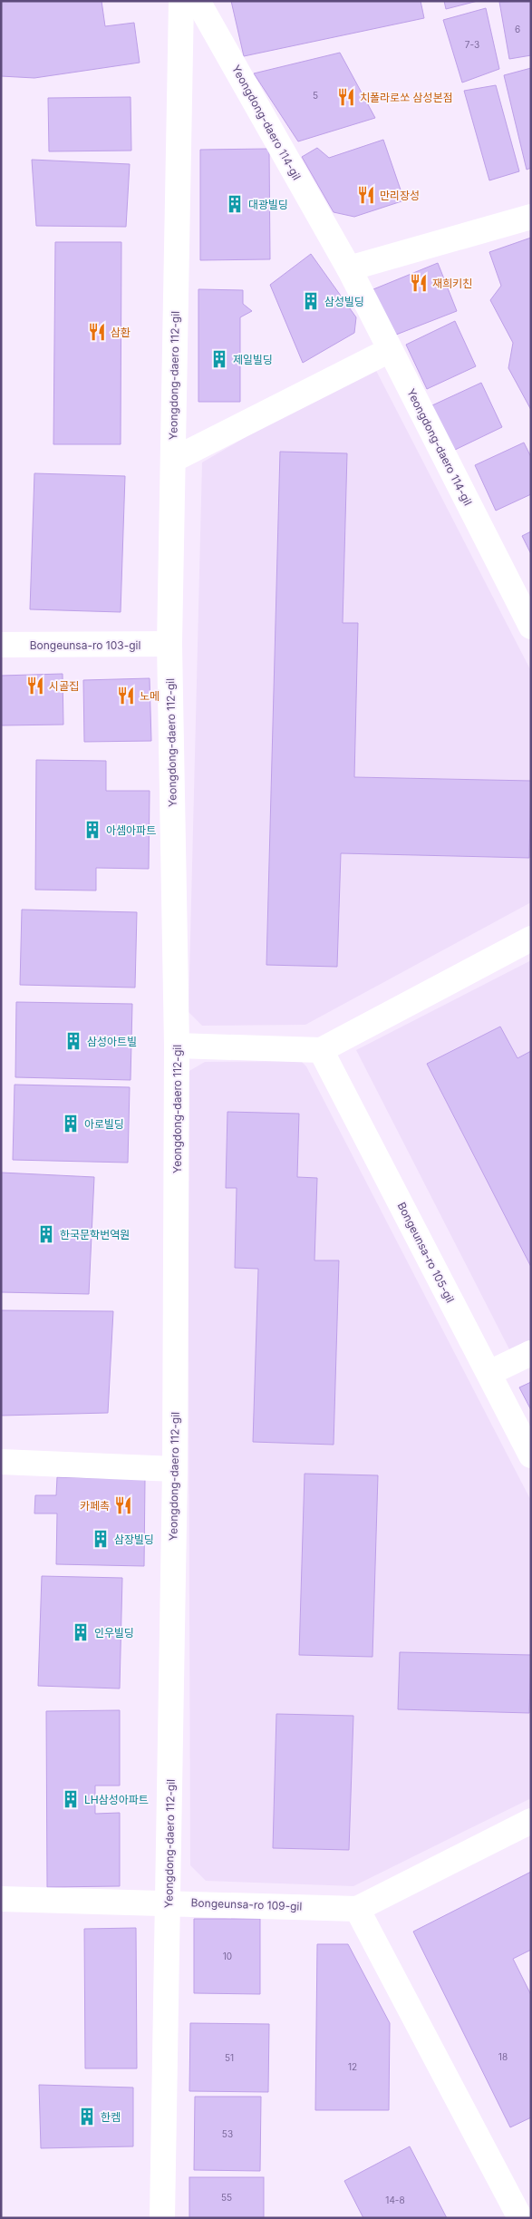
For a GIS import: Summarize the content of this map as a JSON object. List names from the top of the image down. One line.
{"streets":{"street":["Yeongdong-daero 114-gil","Yeongdong-daero 112-gil","Bongeunsa-ro 103-gil","Bongeunsa-ro 105-gil","Bongeunsa-ro 109-gil"]},"crossings":[["Yeongdong-daero 112-gil","Bongeunsa-ro 103-gil"],["Yeongdong-daero 112-gil","Bongeunsa-ro 109-gil"]],"places":{"restaurant":["치폴라로쏘 삼성본점","만리장성","재희키친","삼환","시골집","노메","카페촉"],"building":["대광빌딩","삼성빌딩","제일빌딩","아셈아파트","삼성아트빌","아로빌딩","한국문학번역원","삼장빌딩","인우빌딩","LH삼성아파트","한켐"]},"house_numbers":["6","7-3","5","10","18","51","12","53","55","14-8"]}
